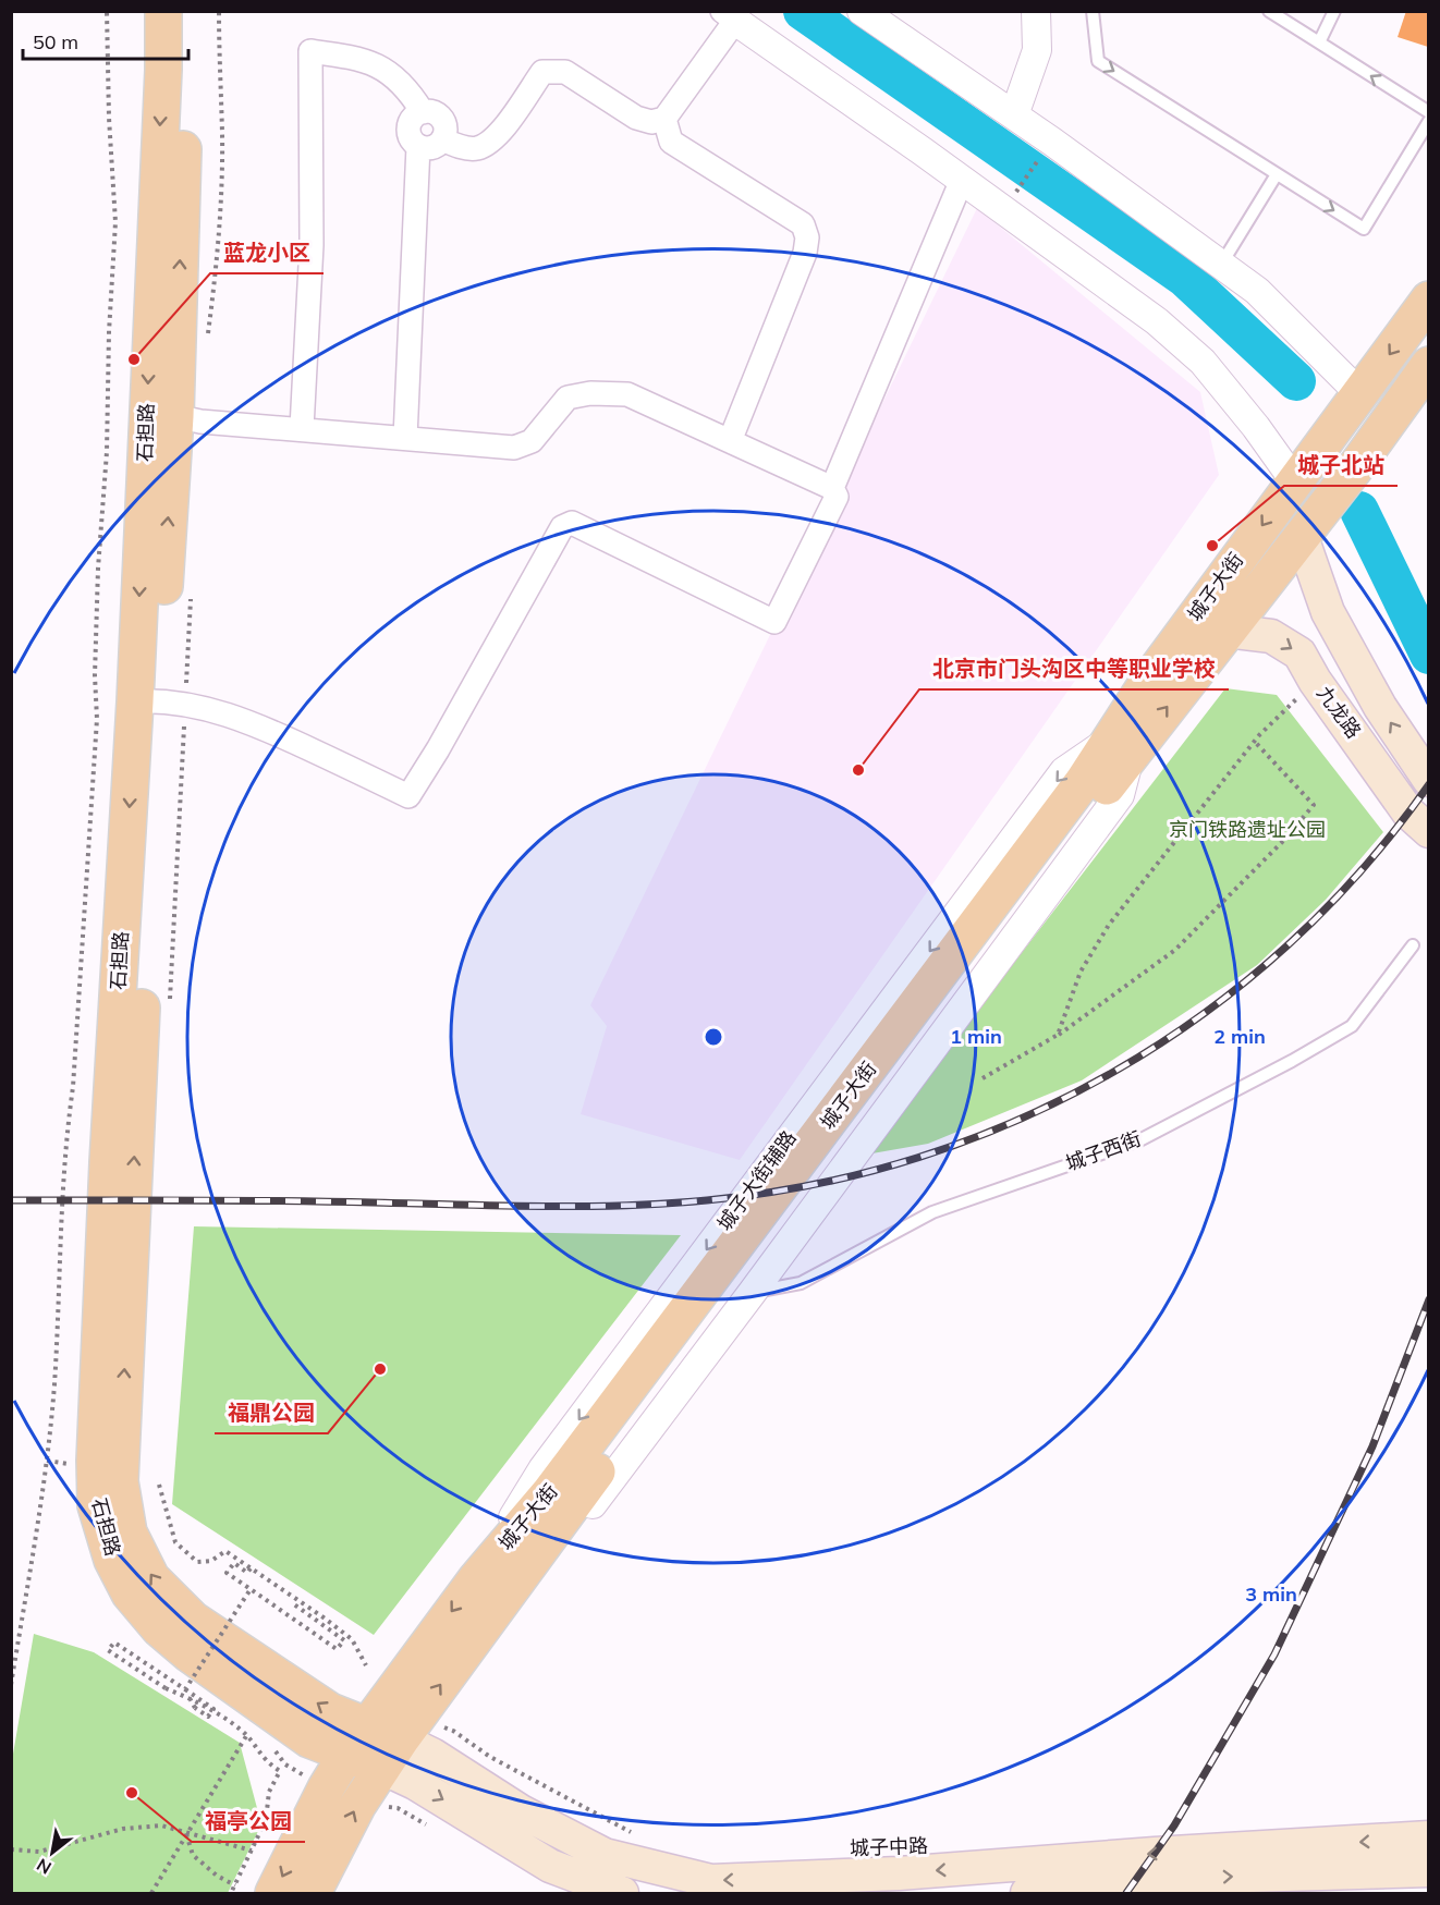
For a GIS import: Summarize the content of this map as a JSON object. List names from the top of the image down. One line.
{"streets":{"main road":["石担路","城子大街","九龙路","城子中路"],"lane":["城子西街"]},"crossings":[["石担路","城子大街"],["石担路","城子中路"],["城子大街","九龙路"],["城子大街","城子中路"]],"parks":["京门铁路遗址公园"],"places":["蓝龙小区","城子北站","北京市门头沟区中等职业学校","福鼎公园","福亭公园"],"scale_bar":"50 m","north":"bottom left","rings":["1 min","2 min","3 min"]}
